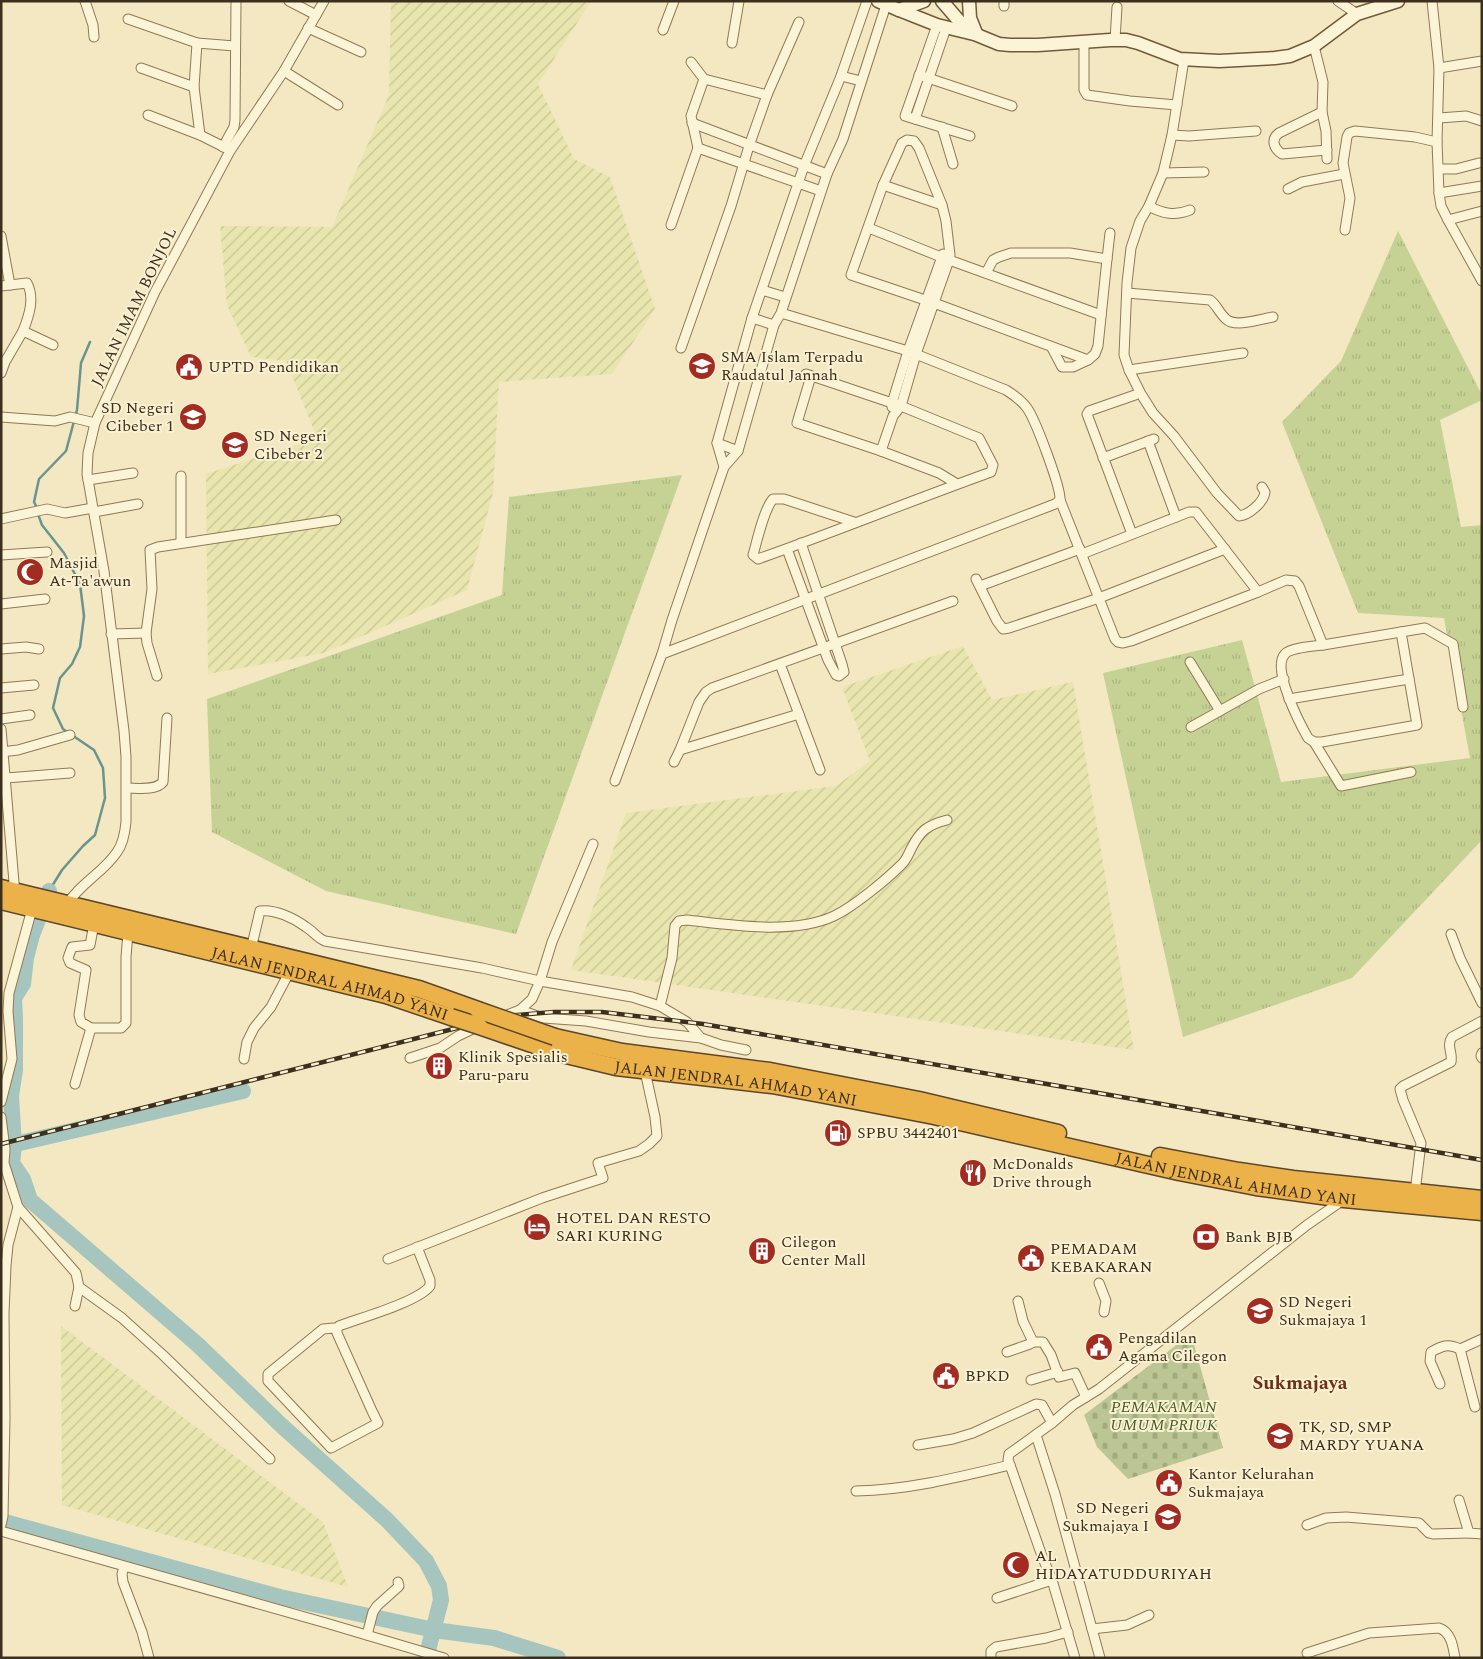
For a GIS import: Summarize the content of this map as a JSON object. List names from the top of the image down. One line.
{"streets":{"highway":["JALAN JENDRAL AHMAD YANI"],"street":["JALAN IMAM BONJOL"]},"crossings":[["JALAN IMAM BONJOL","JALAN JENDRAL AHMAD YANI"]],"districts":["Sukmajaya"],"parks":["PEMAKAMAN UMUM PRIUK"],"places":{"school or university":["SMA Islam Terpadu Raudatul Jannah","SD Negeri Cibeber 1","SD Negeri Cibeber 2","SD Negeri Sukmajaya 1","TK, SD, SMP MARDY YUANA","SD Negeri Sukmajaya I"],"public building":["UPTD Pendidikan","PEMADAM KEBAKARAN","Pengadilan Agama Cilegon","BPKD","Kantor Kelurahan Sukmajaya"],"mosque":["Masjid At-Ta'awun","AL HIDAYATUDDURIYAH"],"building":["Klinik Spesialis Paru-paru","Cilegon Center Mall"],"fuel station":["SPBU 3442401"],"restaurant":["McDonalds Drive through"],"hotel":["HOTEL DAN RESTO SARI KURING"],"bank":["Bank BJB"]}}
